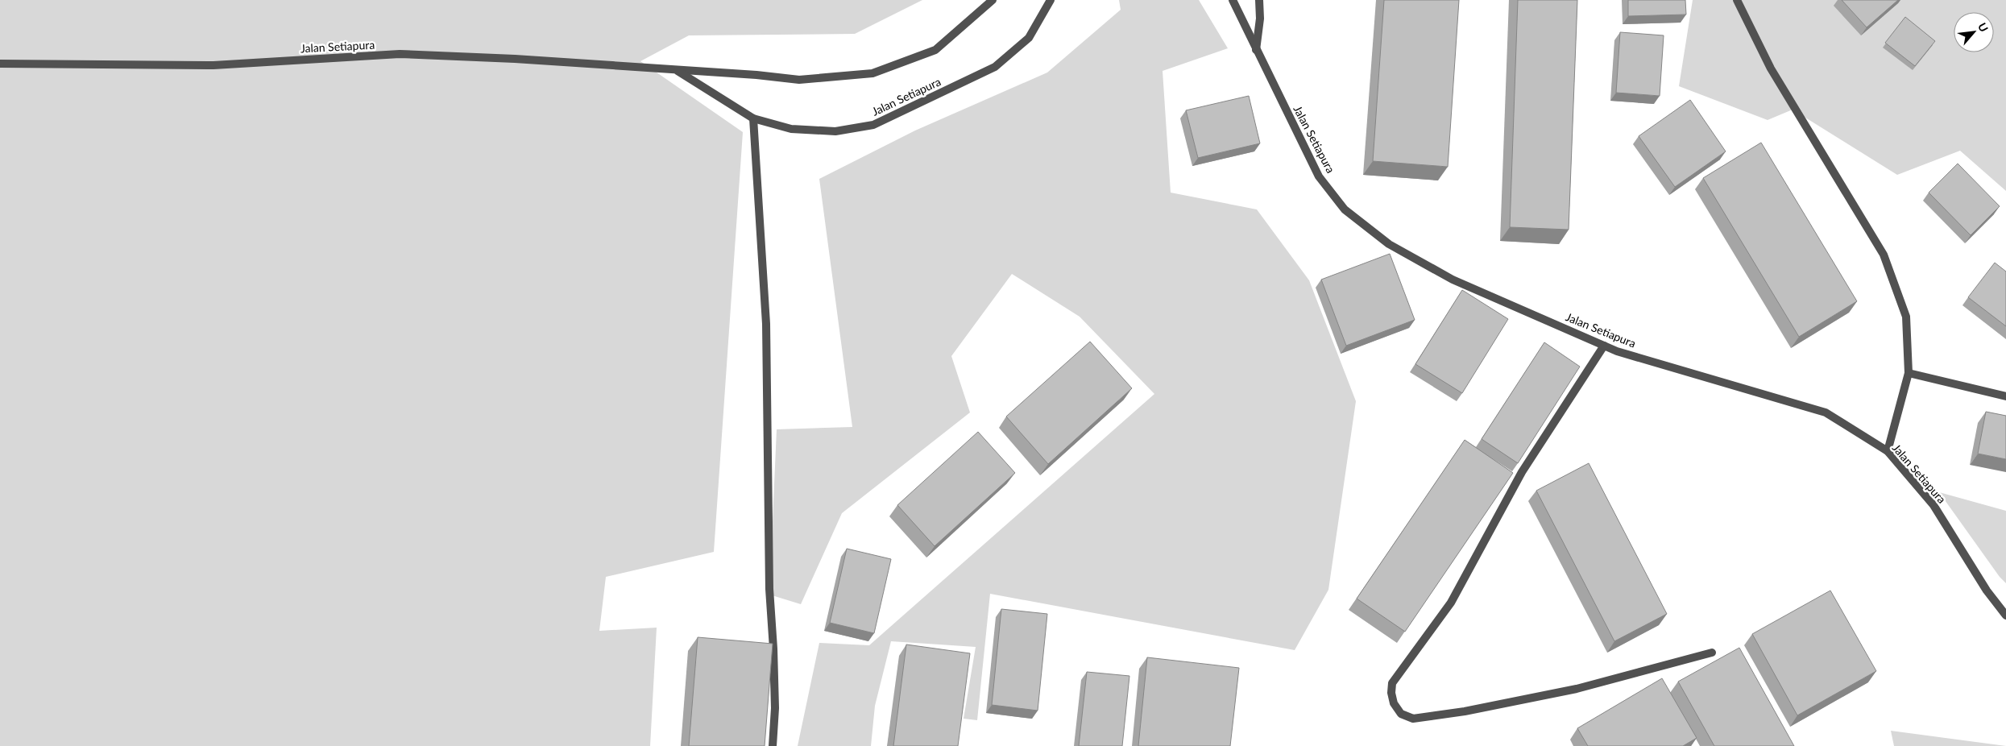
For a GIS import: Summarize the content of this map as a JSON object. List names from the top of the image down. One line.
{"streets":{"street":["Jalan Setiapura"]},"north":"top right"}
